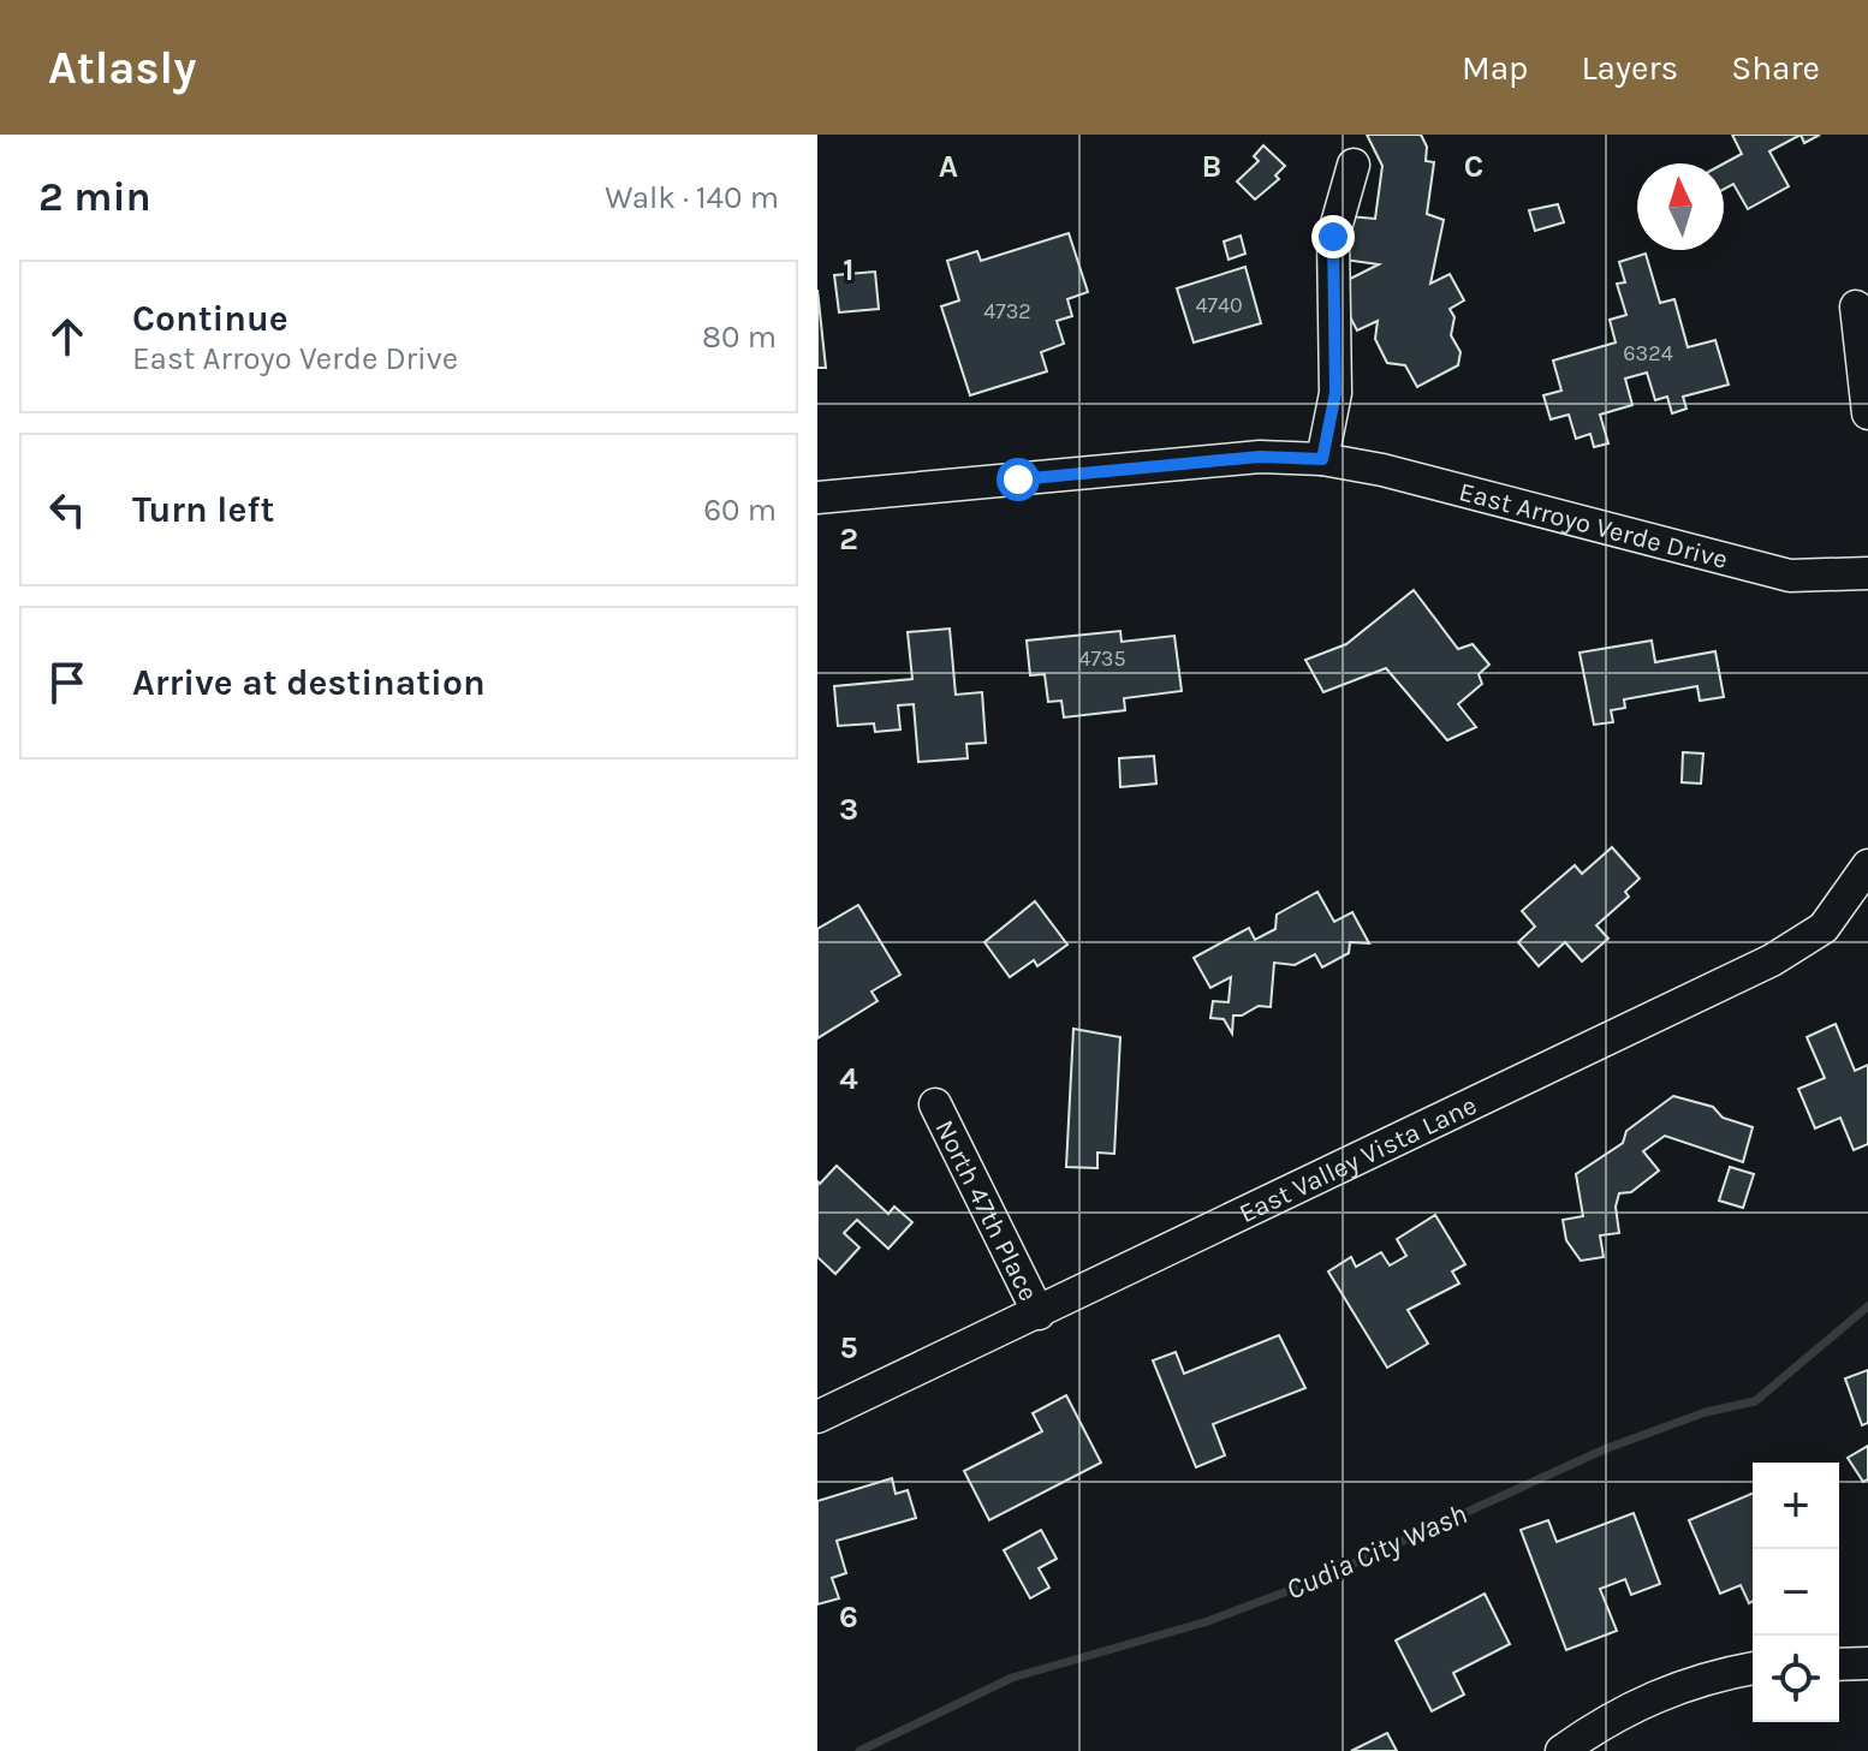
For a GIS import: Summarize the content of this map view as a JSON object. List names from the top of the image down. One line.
{"streets":{"street":["East Arroyo Verde Drive","East Valley Vista Lane","North 47th Place"]},"crossings":[["East Valley Vista Lane","North 47th Place"]],"water":["Cudia City Wash"],"house_numbers":["4740","4732","6324","4735"],"north":"top","page":{"header":"Atlasly","nav":["Map","Layers","Share"],"heading":["2 min","Walk · 140 m"],"list":[["Continue","East Arroyo Verde Drive","80 m"],["Turn left","60 m"],"Arrive at destination"],"map_buttons":["+","−"]},"grid":{"columns":["A","B","C"],"rows":["1","2","3","4","5","6"]}}
